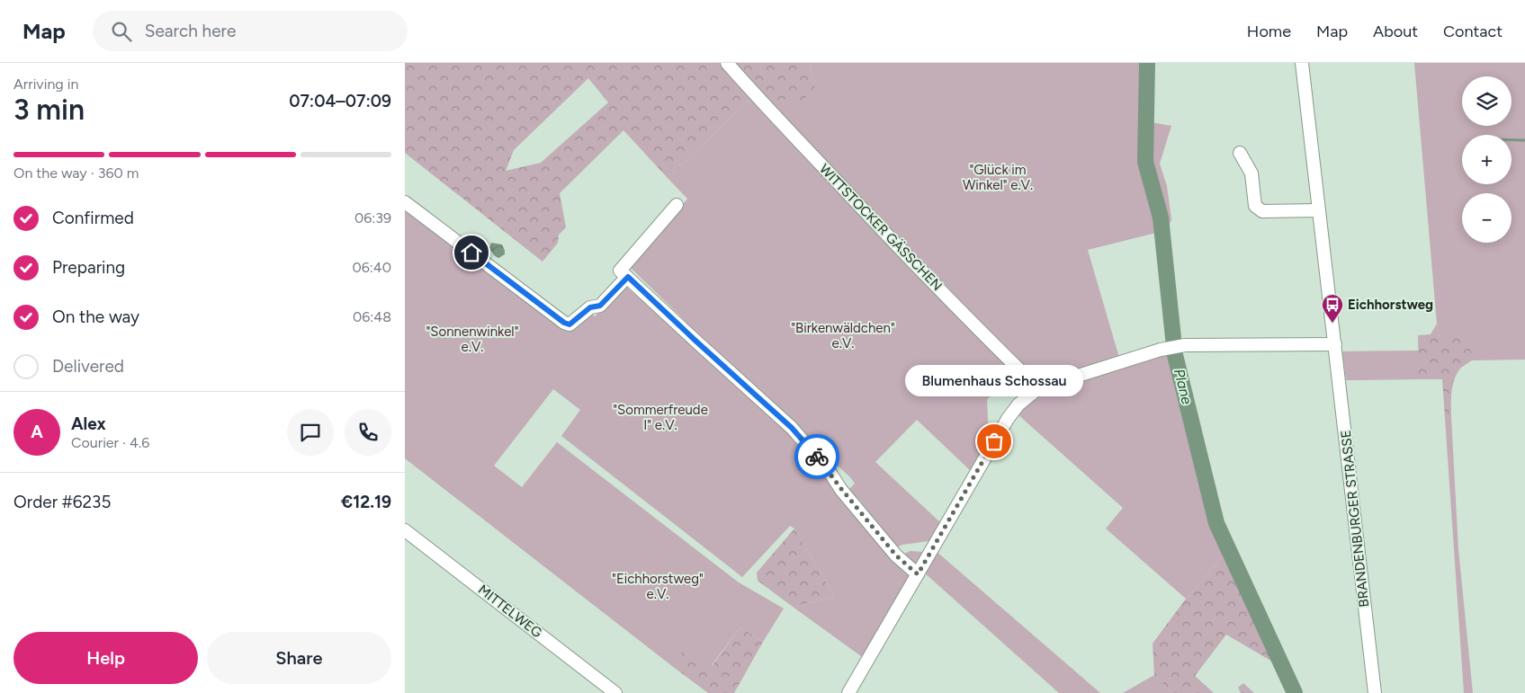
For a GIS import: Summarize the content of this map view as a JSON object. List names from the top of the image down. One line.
{"streets":{"street":["WITTSTOCKER GÄSSCHEN","BRANDENBURGER STRASSE","MITTELWEG"]},"water":["Plane"],"parks":["\"Glück im Winkel\" e.V.","\"Birkenwäldchen\" e.V.","\"Sonnenwinkel\" e.V.","\"Sommerfreude I\" e.V.","\"Eichhorstweg\" e.V."],"places":{"bus stop":["Eichhorstweg"],"other":["Blumenhaus Schossau"]},"page":{"header":"Map","search":"Search here","nav":["Home","Map","About","Contact"],"heading":["3 min","Arriving in","07:04–07:09"],"panel":["Alex","Courier · 4.6","Order #6235","€12.19"],"map_buttons":["+","−"],"bar":"On the way · 360 m","list":[["Confirmed","06:39"],["Preparing","06:40"],["On the way","06:48"],"Delivered"],"bubble":"Blumenhaus Schossau","round":"A","buttons":["Help","Share"]}}
